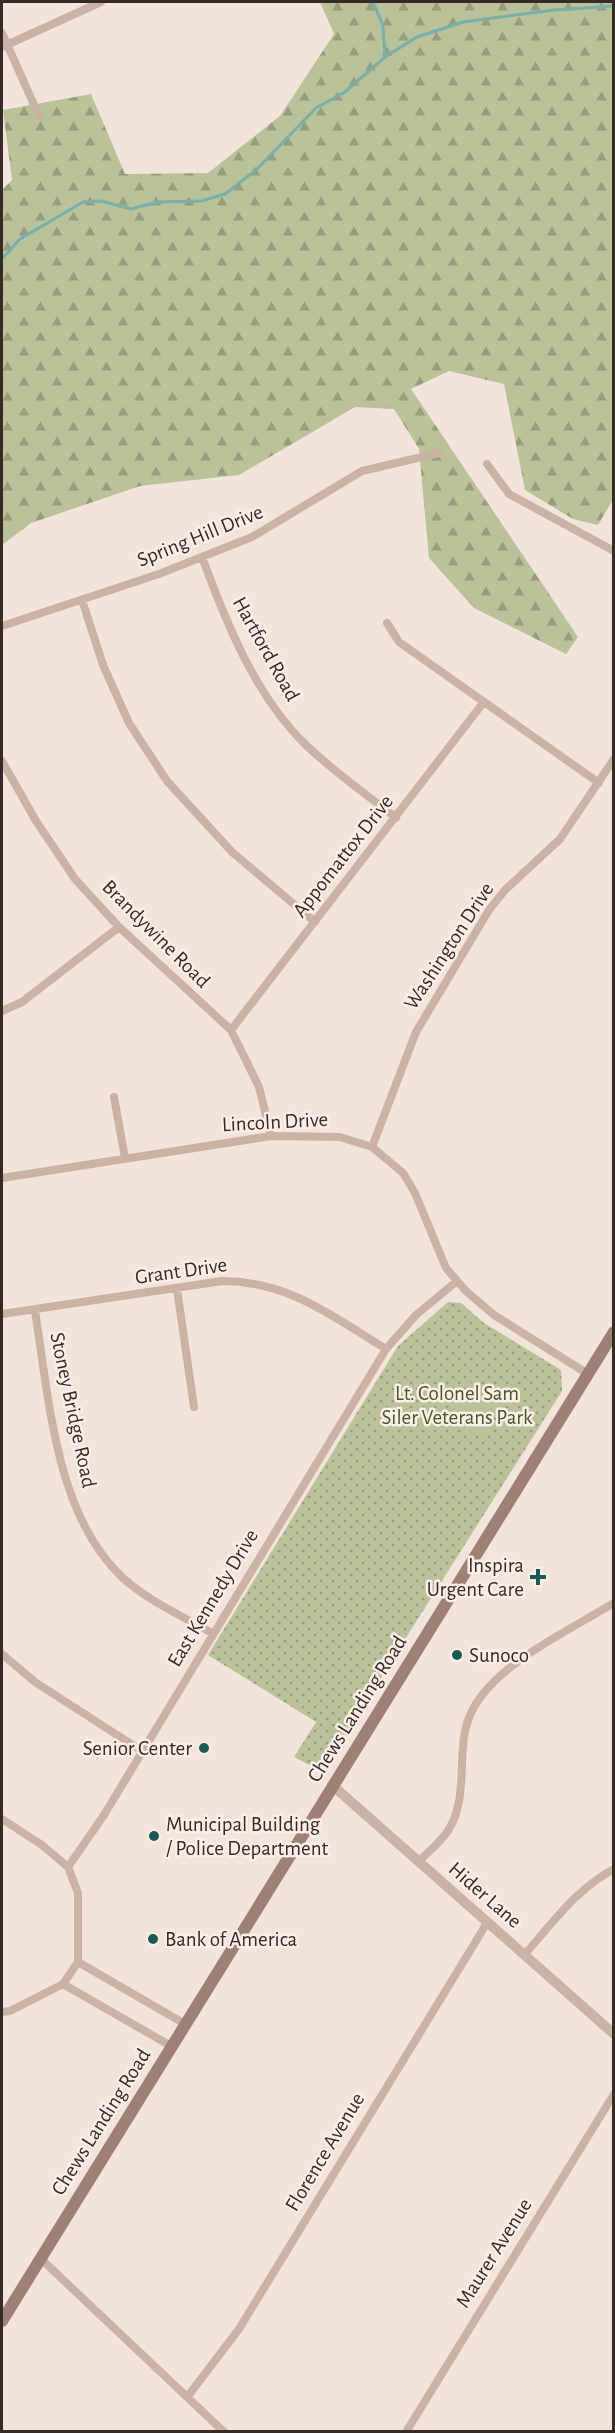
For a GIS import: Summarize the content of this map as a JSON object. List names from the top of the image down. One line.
{"streets":{"main road":["Chews Landing Road"],"street":["Spring Hill Drive","Hartford Road","Appomattox Drive","Brandywine Road","Washington Drive","Lincoln Drive","Grant Drive","Stoney Bridge Road","East Kennedy Drive","Hider Lane","Florence Avenue","Maurer Avenue"]},"crossings":[["Spring Hill Drive","Hartford Road"],["Hartford Road","Appomattox Drive"],["Appomattox Drive","Brandywine Road"],["Brandywine Road","Lincoln Drive"],["Washington Drive","Lincoln Drive"],["Lincoln Drive","East Kennedy Drive"],["Lincoln Drive","Chews Landing Road"],["Grant Drive","Stoney Bridge Road"],["Grant Drive","East Kennedy Drive"],["Stoney Bridge Road","East Kennedy Drive"],["Chews Landing Road","Hider Lane"],["Hider Lane","Florence Avenue"]],"parks":["Lt. Colonel Sam Siler Veterans Park"],"places":{"health":["Inspira Urgent Care"],"other":["Sunoco","Senior Center","Municipal Building / Police Department","Bank of America"]}}
